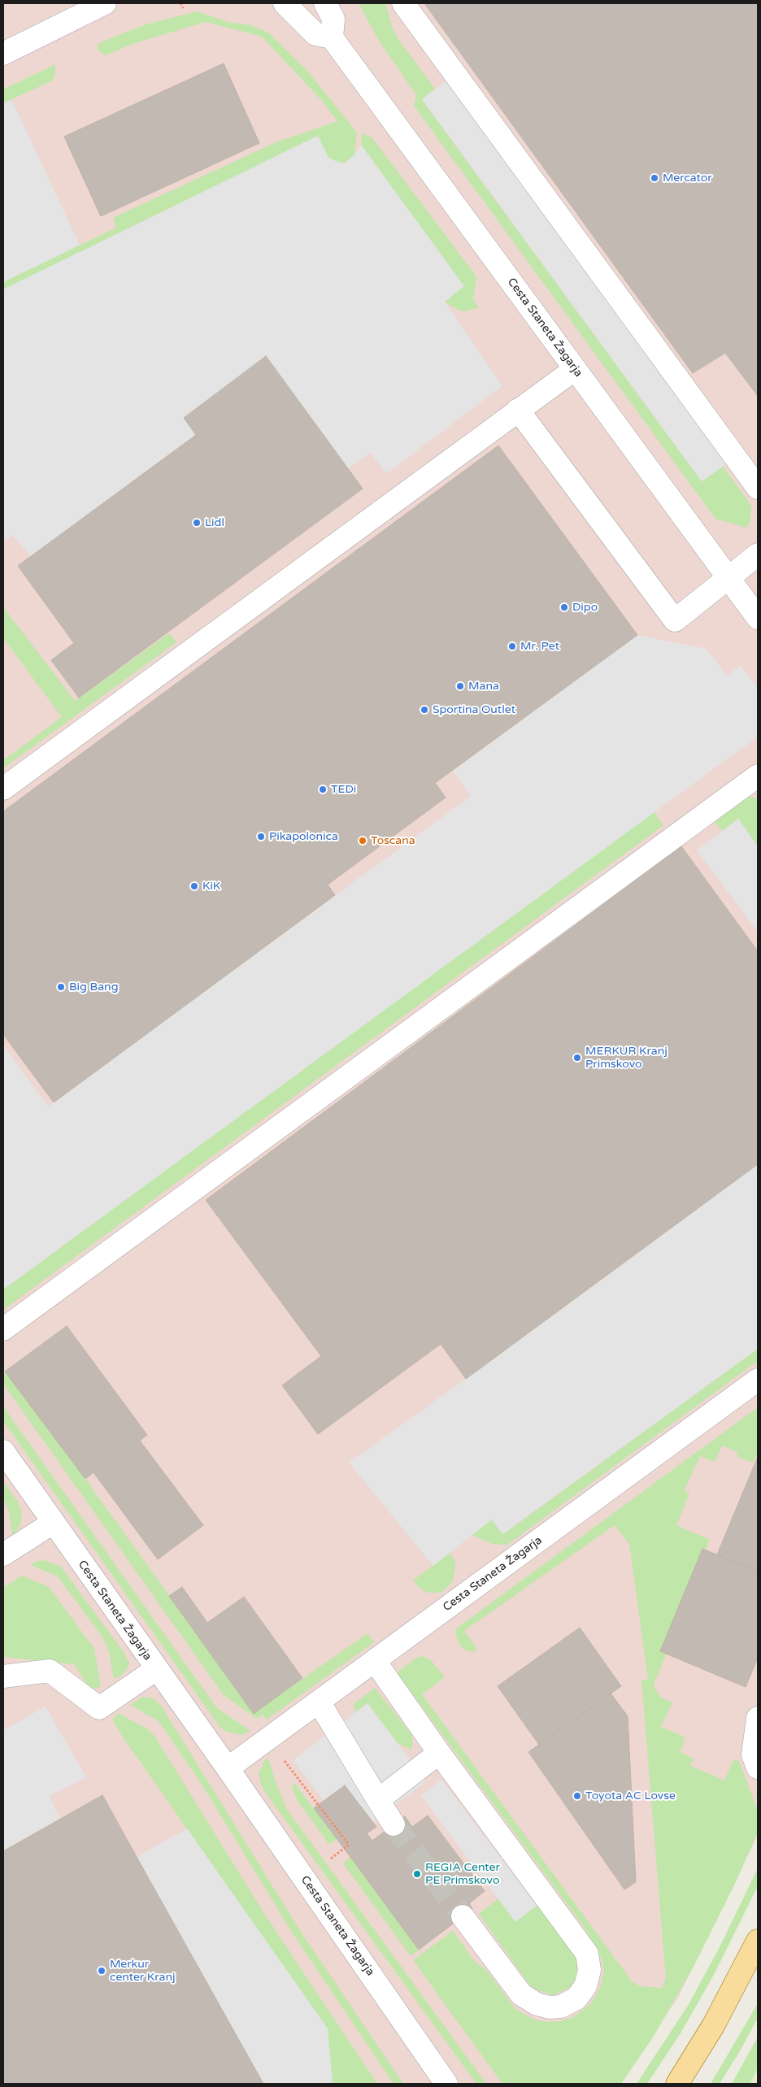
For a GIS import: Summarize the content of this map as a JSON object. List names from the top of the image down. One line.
{"streets":{"street":["Cesta Staneta Žagarja"]},"places":["Mercator","Lidl","Dipo","Mr. Pet","Mana","Sportina Outlet","TEDi","Pikapolonica","Toscana","KiK","Big Bang","MERKUR Kranj Primskovo","Toyota AC Lovse","REGIA Center PE Primskovo","Merkur center Kranj"]}
